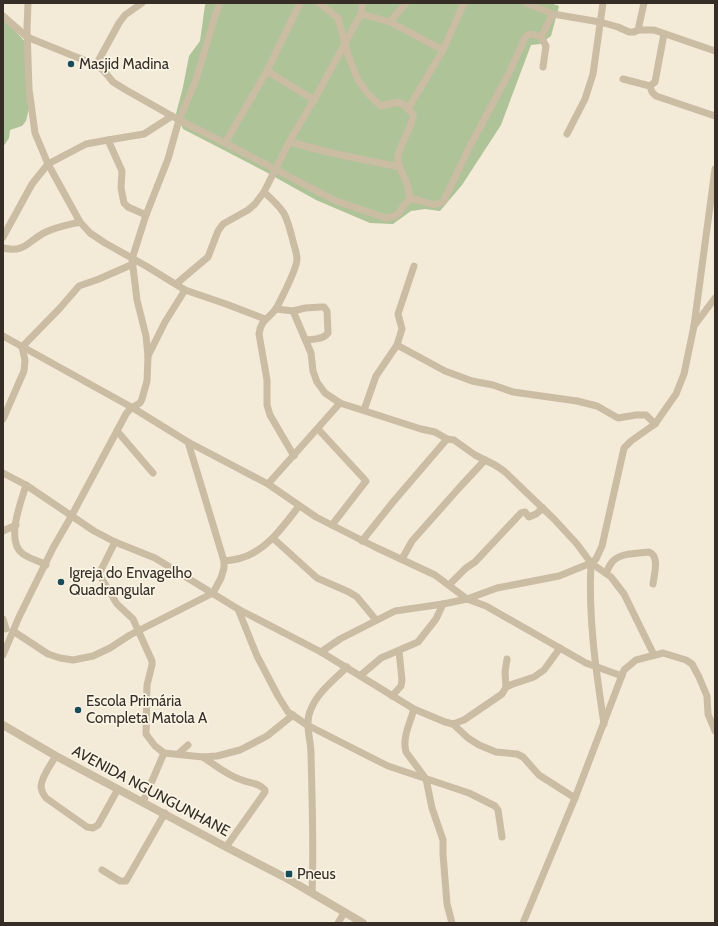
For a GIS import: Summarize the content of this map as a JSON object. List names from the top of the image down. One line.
{"streets":{"street":["AVENIDA NGUNGUNHANE"]},"places":{"other":["Masjid Madina","Igreja do Envagelho Quadrangular","Escola Primária Completa Matola A"],"transit":["Pneus"]}}
